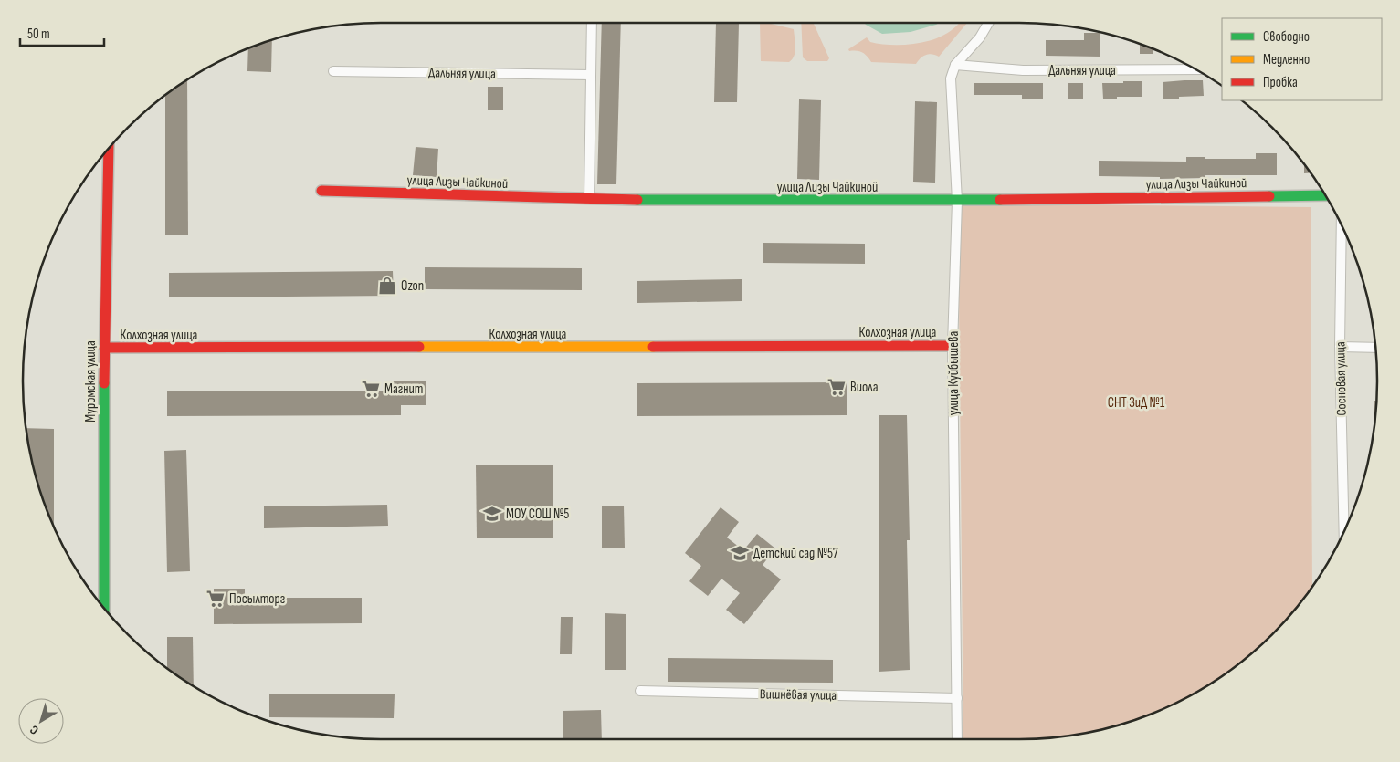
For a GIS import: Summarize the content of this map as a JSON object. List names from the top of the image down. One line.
{"streets":{"street":["Дальняя улица","улица Лизы Чайкиной","Колхозная улица","улица Куйбышева","Сосновая улица","Муромская улица","Вишнёвая улица"]},"crossings":[["Дальняя улица","улица Куйбышева"],["улица Лизы Чайкиной","улица Куйбышева"],["Колхозная улица","улица Куйбышева"],["Колхозная улица","Муромская улица"],["улица Куйбышева","Вишнёвая улица"]],"parks":["СНТ ЗиД №1"],"places":{"shop":["Ozon"],"supermarket":["Виола","Магнит","Посылторг"],"school or university":["МОУ СОШ №5","Детский сад №57"]},"legend":["Свободно","Медленно","Пробка"],"scale_bar":"50 m","north":"bottom left"}
